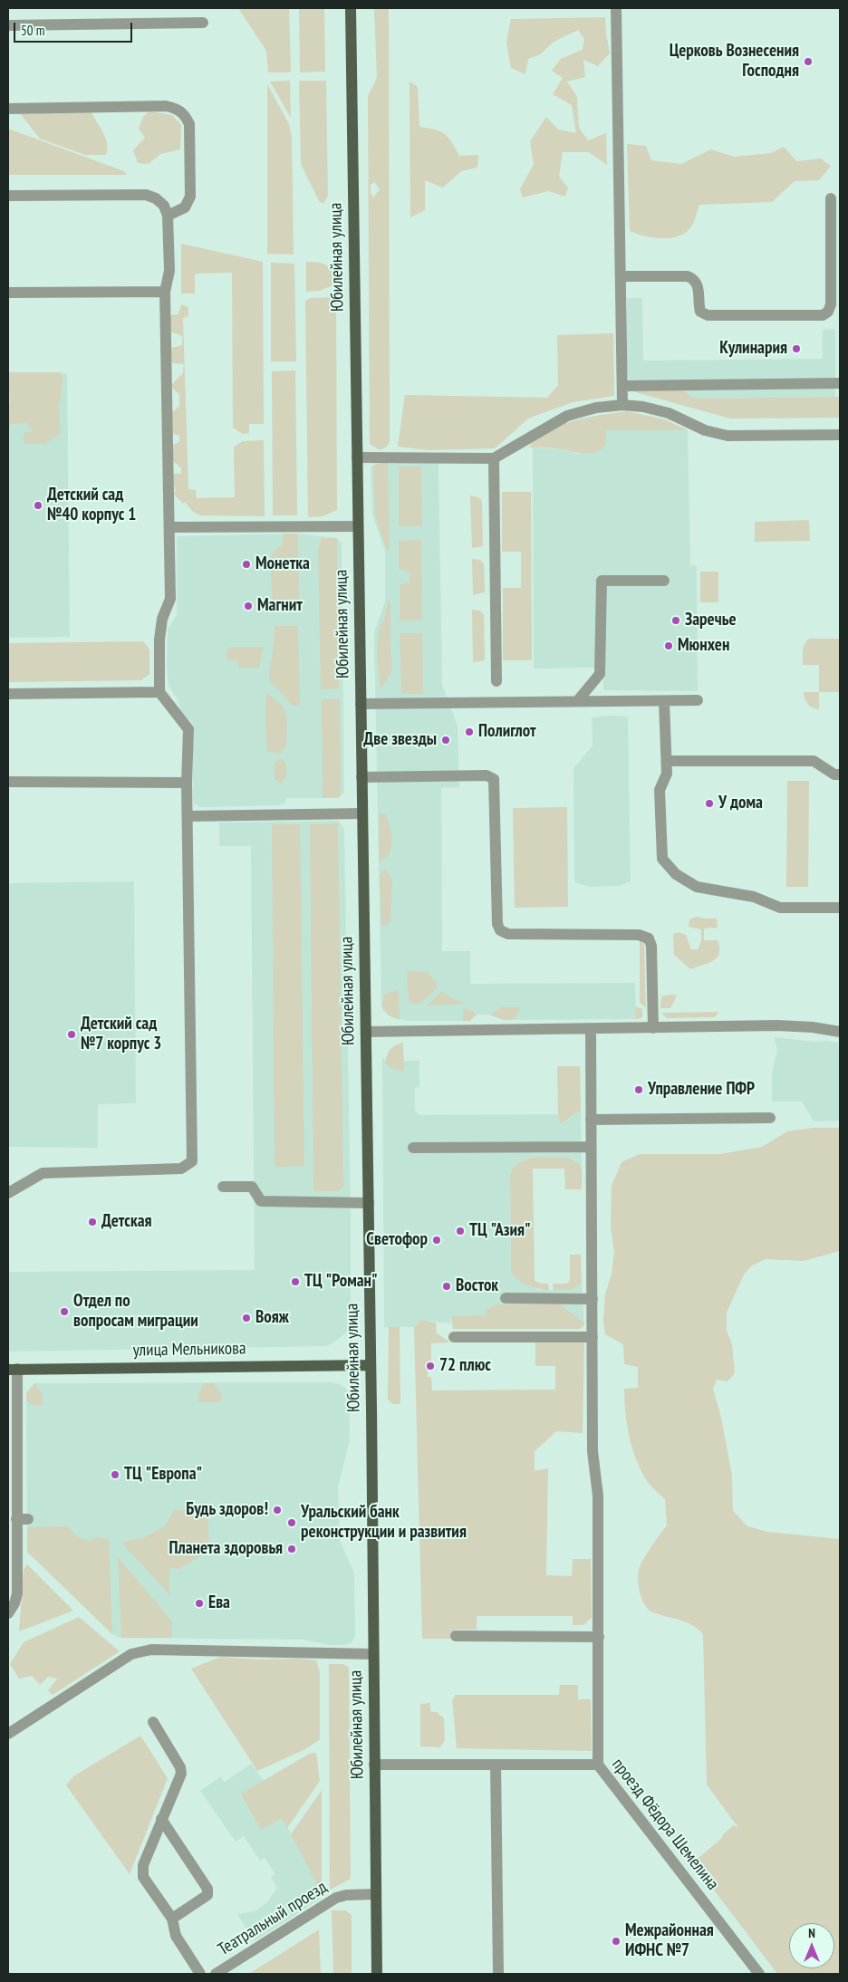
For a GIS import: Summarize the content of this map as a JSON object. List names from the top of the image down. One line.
{"streets":{"main road":["Юбилейная улица","улица Мельникова"],"street":["проезд Фёдора Шемелина","Театральный проезд"]},"crossings":[["Юбилейная улица","улица Мельникова"],["Юбилейная улица","проезд Фёдора Шемелина"],["Юбилейная улица","Театральный проезд"]],"places":["Церковь Вознесения Господня","Кулинария","Детский сад №40 корпус 1","Монетка","Магнит","Заречье","Мюнхен","Полиглот","Две звезды","У дома","Детский сад №7 корпус 3","Управление ПФР","Детская","ТЦ \"Азия\"","Светофор","ТЦ \"Роман\"","Восток","Отдел по вопросам миграции","Вояж","72 плюс","ТЦ \"Европа\"","Будь здоров!","Уральский банк реконструкции и развития","Планета здоровья","Ева","Межрайонная ИФНС №7"],"scale_bar":"50 m","north":"top"}
